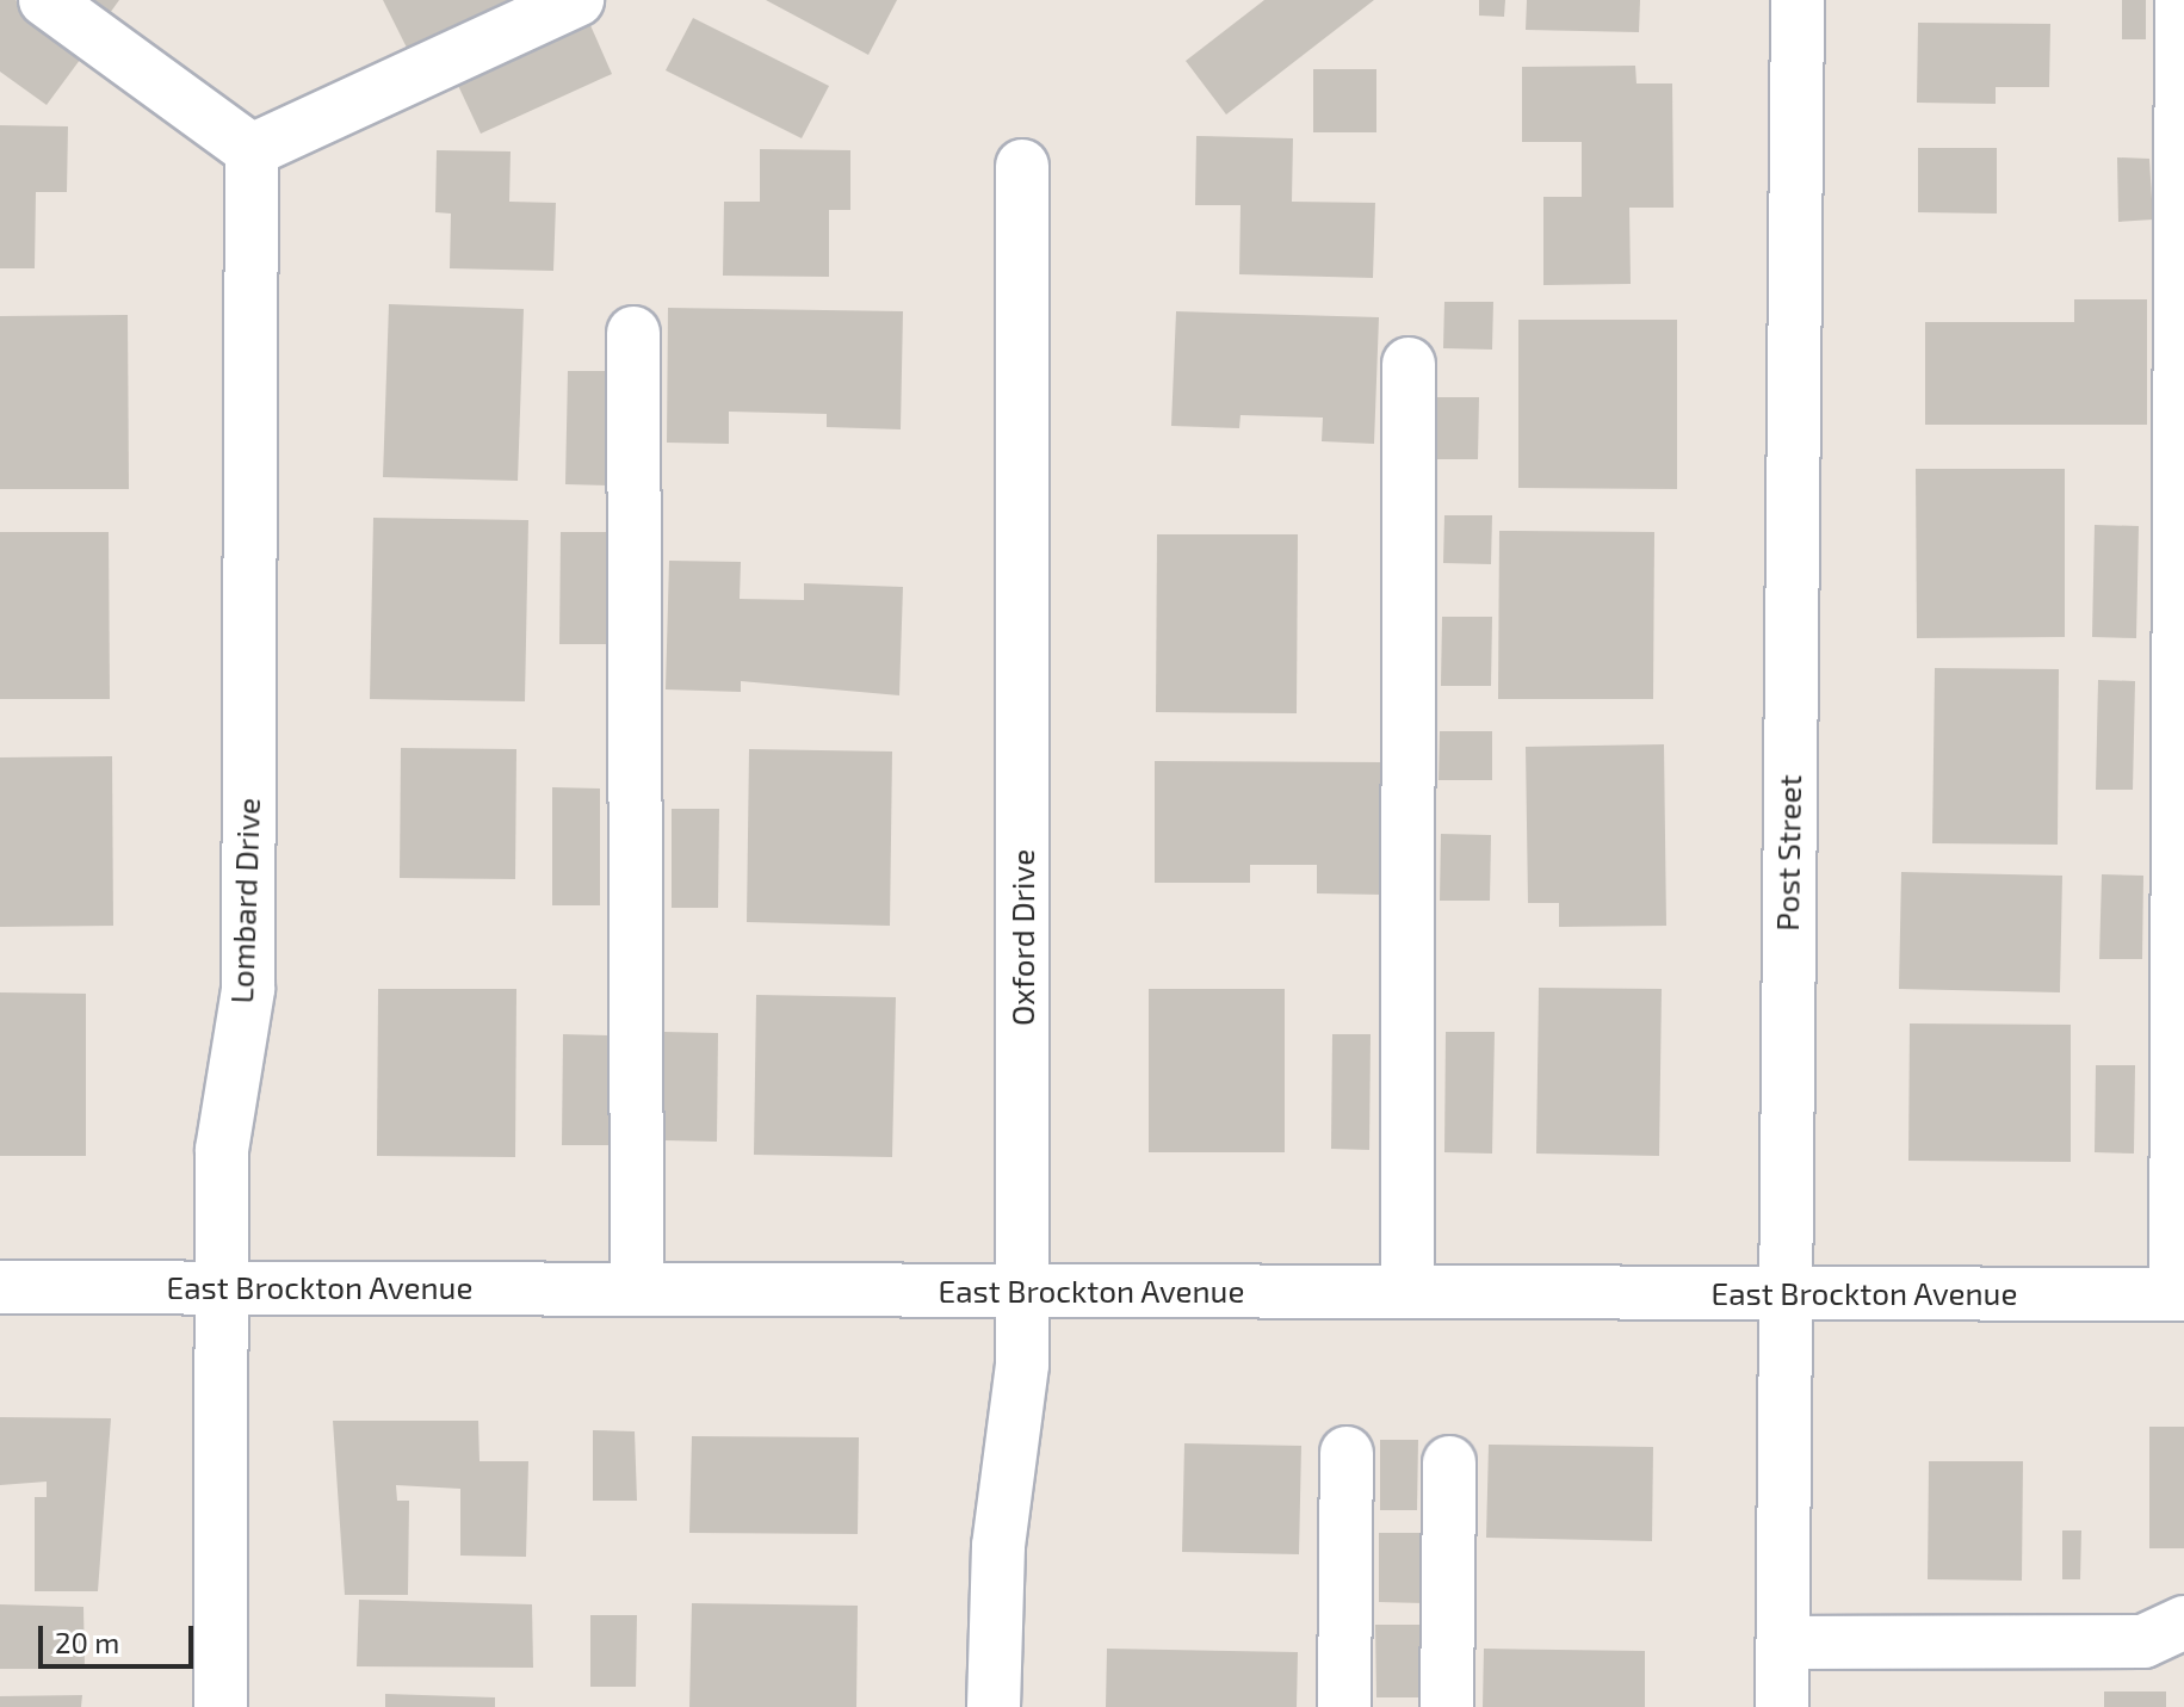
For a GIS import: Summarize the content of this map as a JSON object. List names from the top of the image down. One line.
{"streets":{"street":["Post Street","Lombard Drive","Oxford Drive","East Brockton Avenue"]},"crossings":[["Post Street","East Brockton Avenue"],["Lombard Drive","East Brockton Avenue"],["Oxford Drive","East Brockton Avenue"]],"scale_bar":"20 m"}
